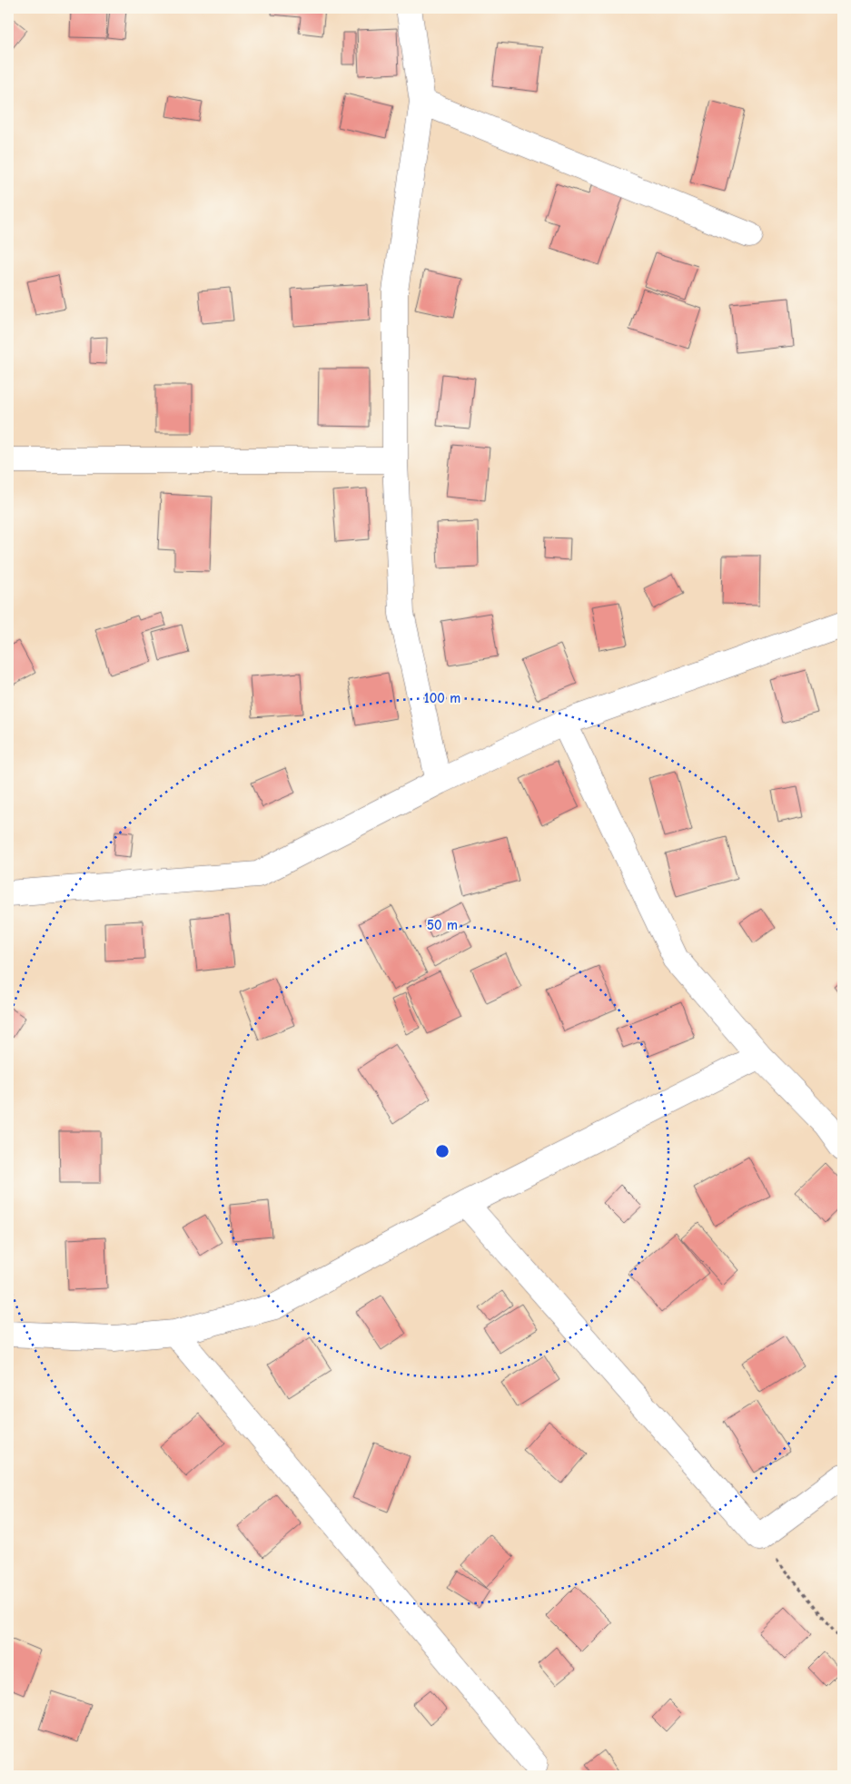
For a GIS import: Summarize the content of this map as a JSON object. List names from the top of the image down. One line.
{"rings":["100 m","50 m"]}
